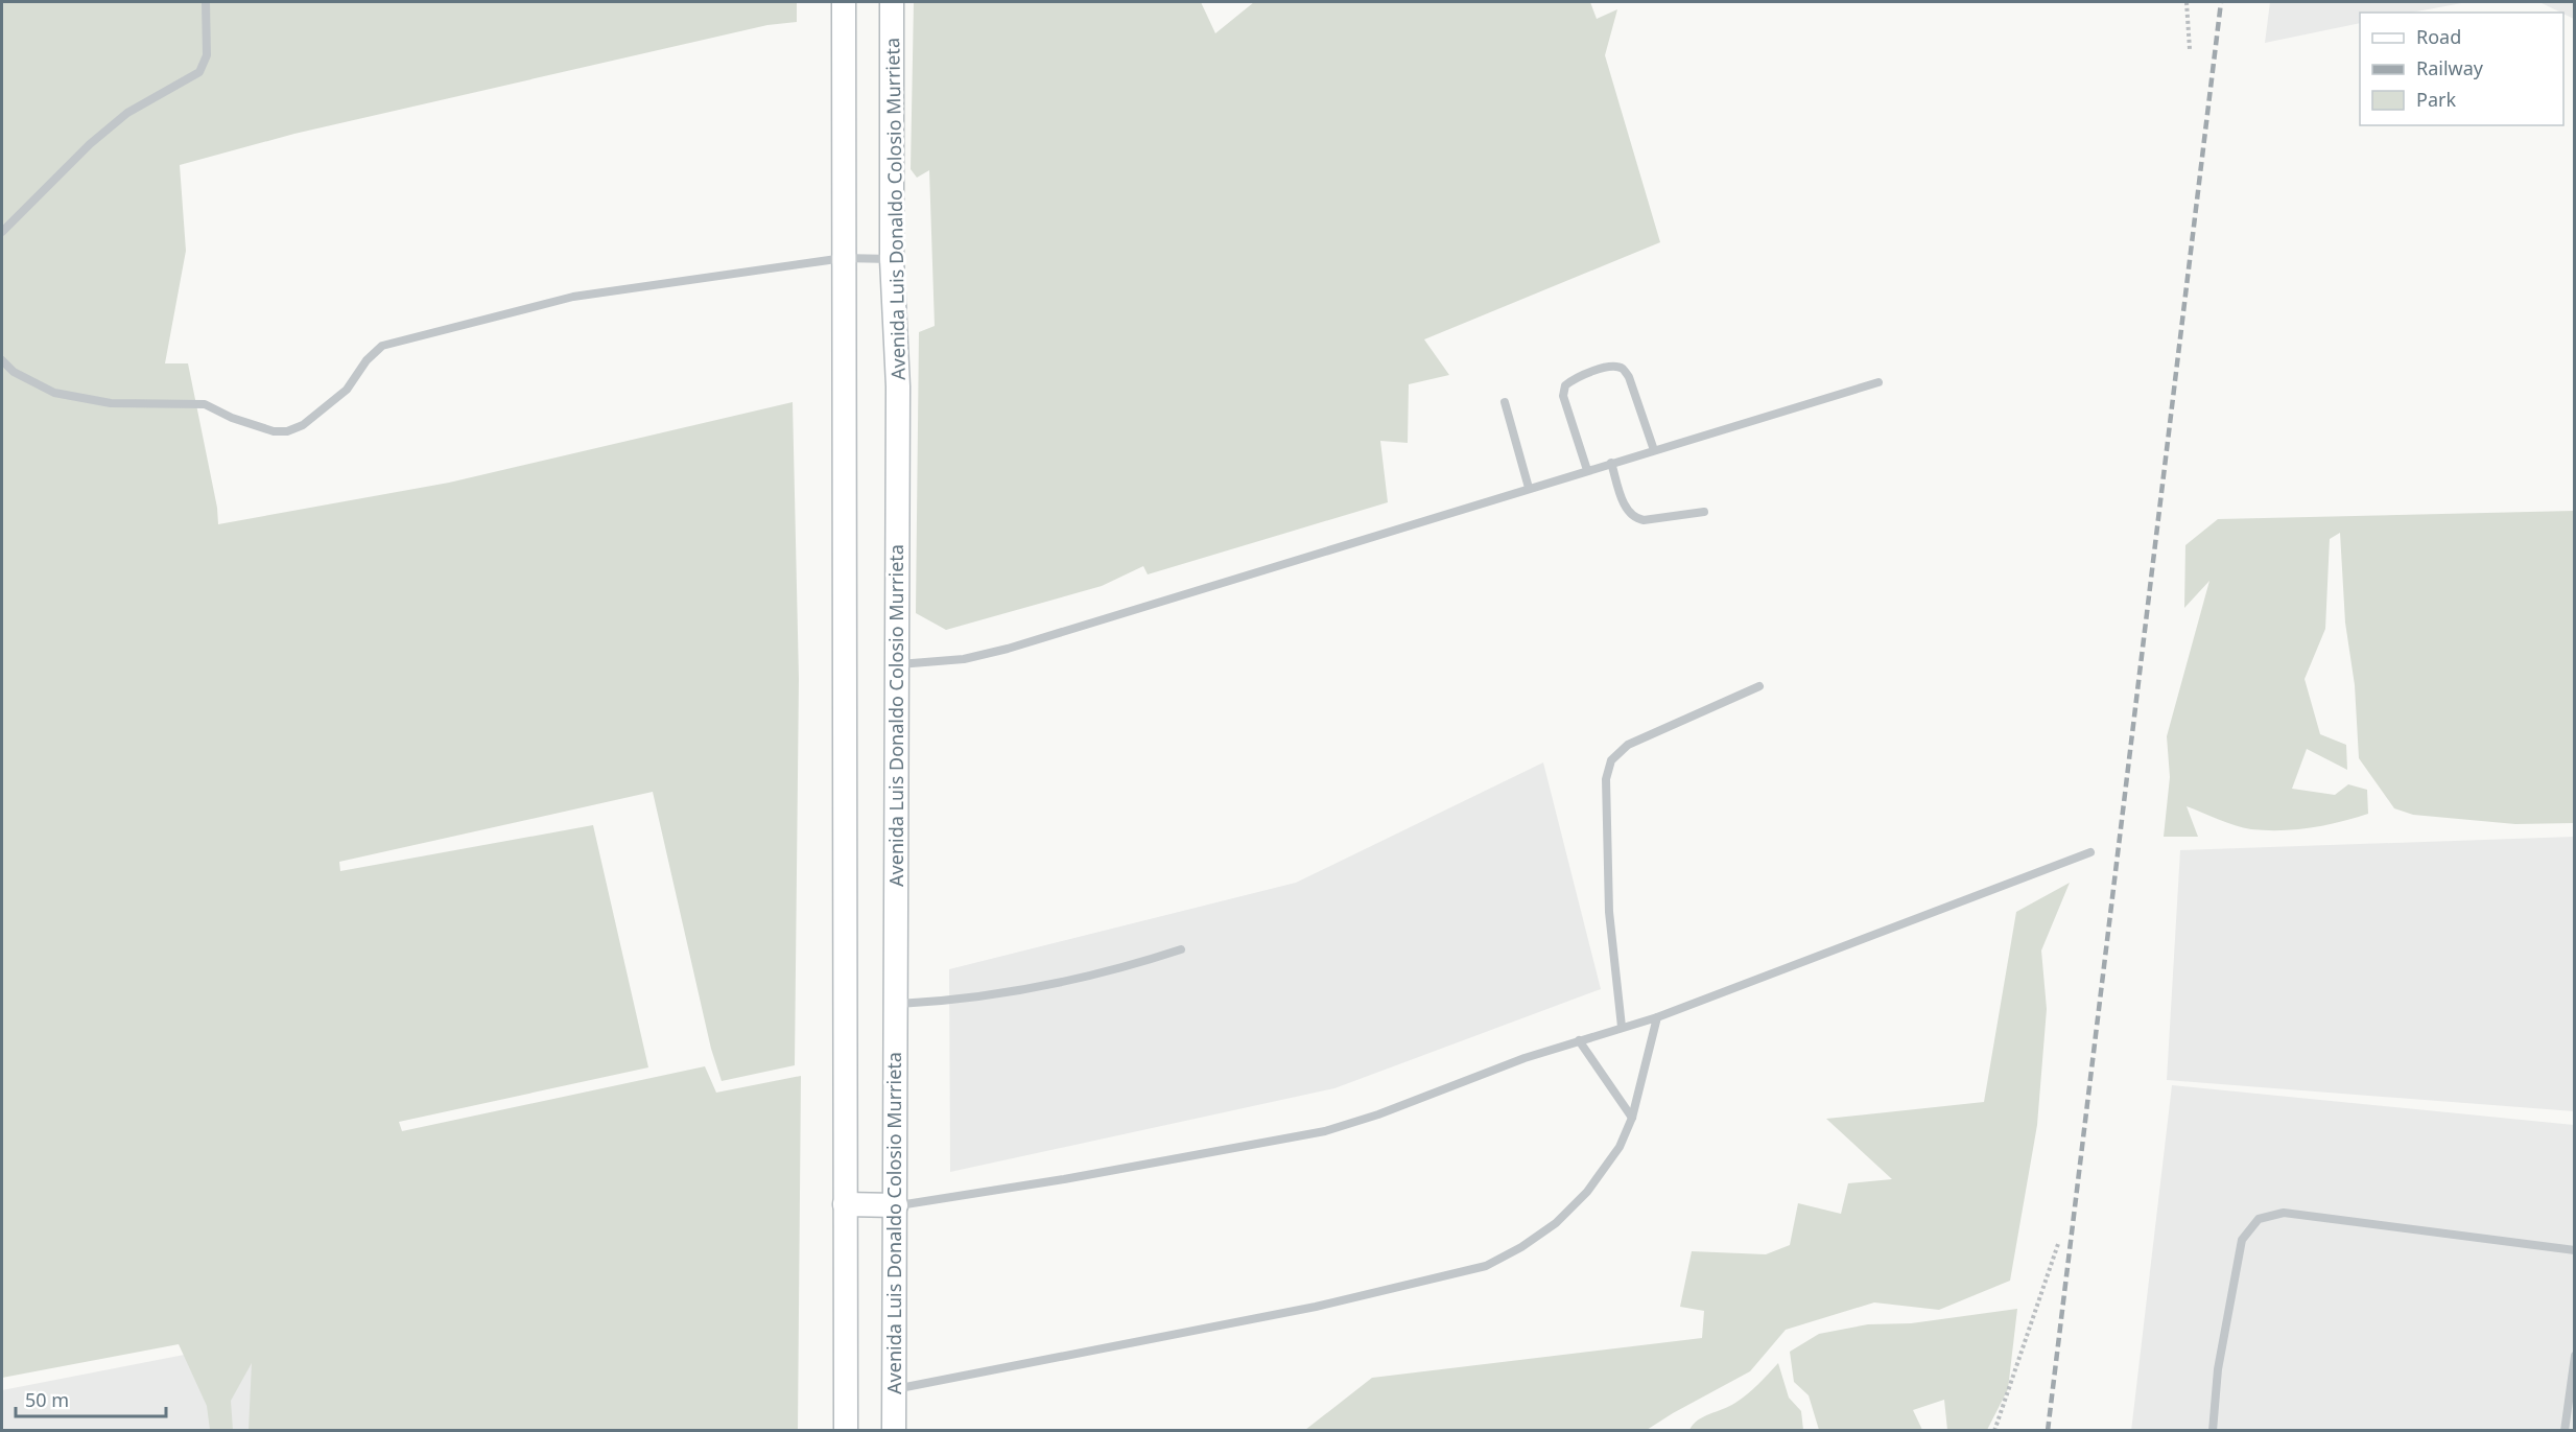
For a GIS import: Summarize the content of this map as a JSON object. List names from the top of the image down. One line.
{"streets":{"main road":["Avenida Luis Donaldo Colosio Murrieta"]},"legend":["Road","Railway","Park"],"scale_bar":"50 m"}
